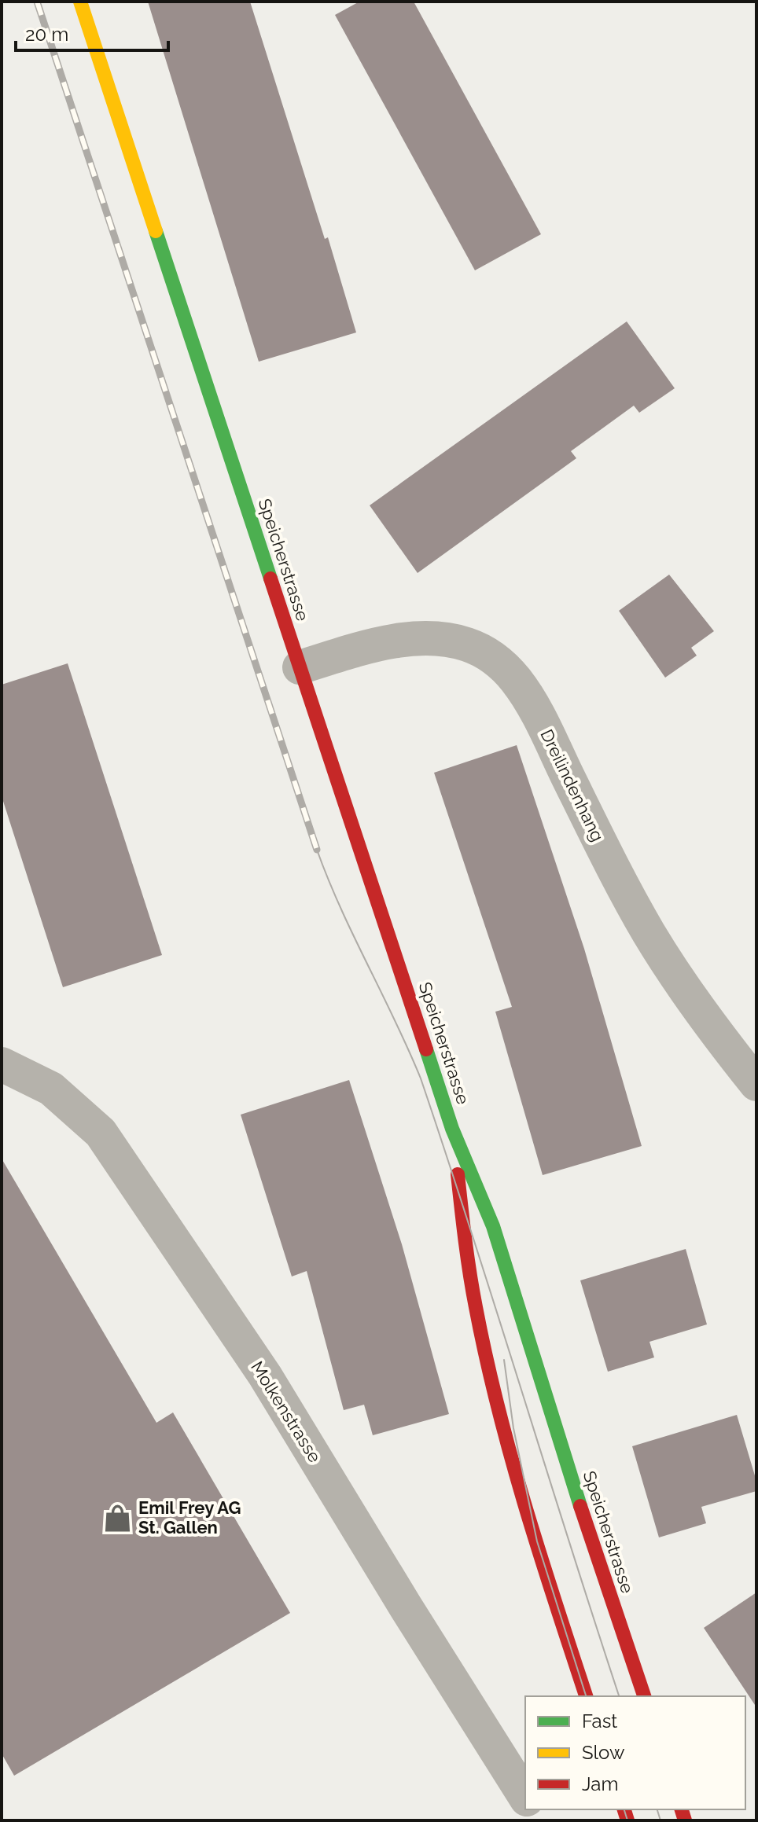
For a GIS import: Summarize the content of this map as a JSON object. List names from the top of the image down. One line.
{"streets":{"main road":["Speicherstrasse"],"street":["Dreilindenhang","Molkenstrasse"]},"crossings":[["Speicherstrasse","Dreilindenhang"]],"places":{"shop":["Emil Frey AG St. Gallen"]},"legend":["Fast","Slow","Jam"],"scale_bar":"20 m"}
